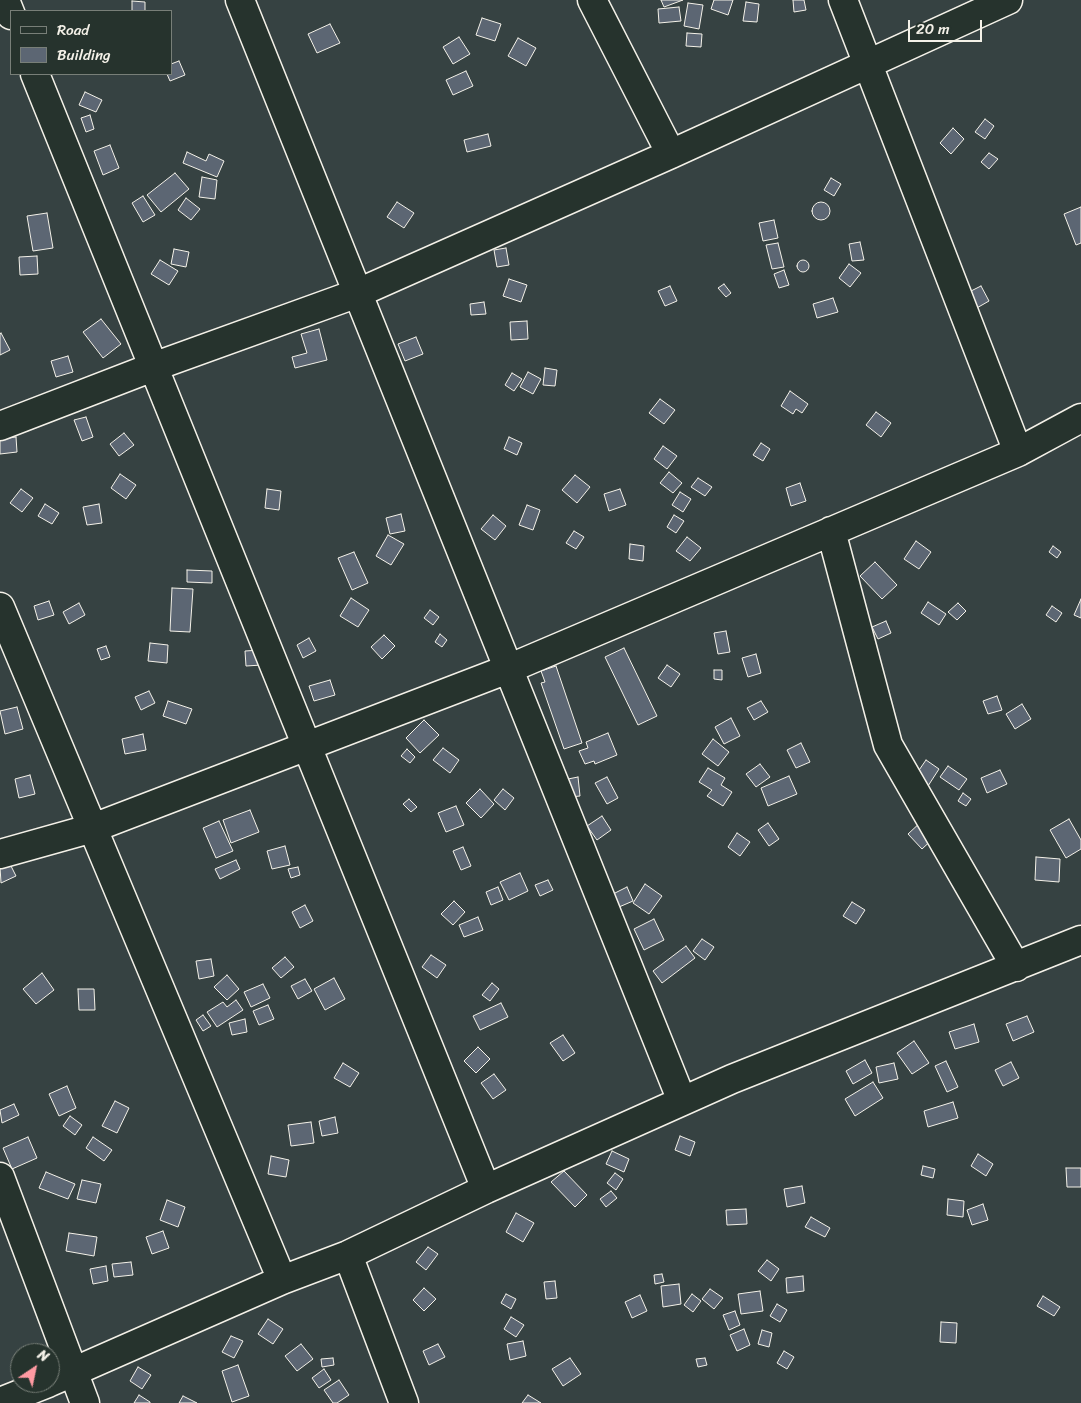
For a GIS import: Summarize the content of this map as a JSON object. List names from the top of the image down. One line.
{"legend":["Road","Building"],"scale_bar":"20 m","north":"top right"}
